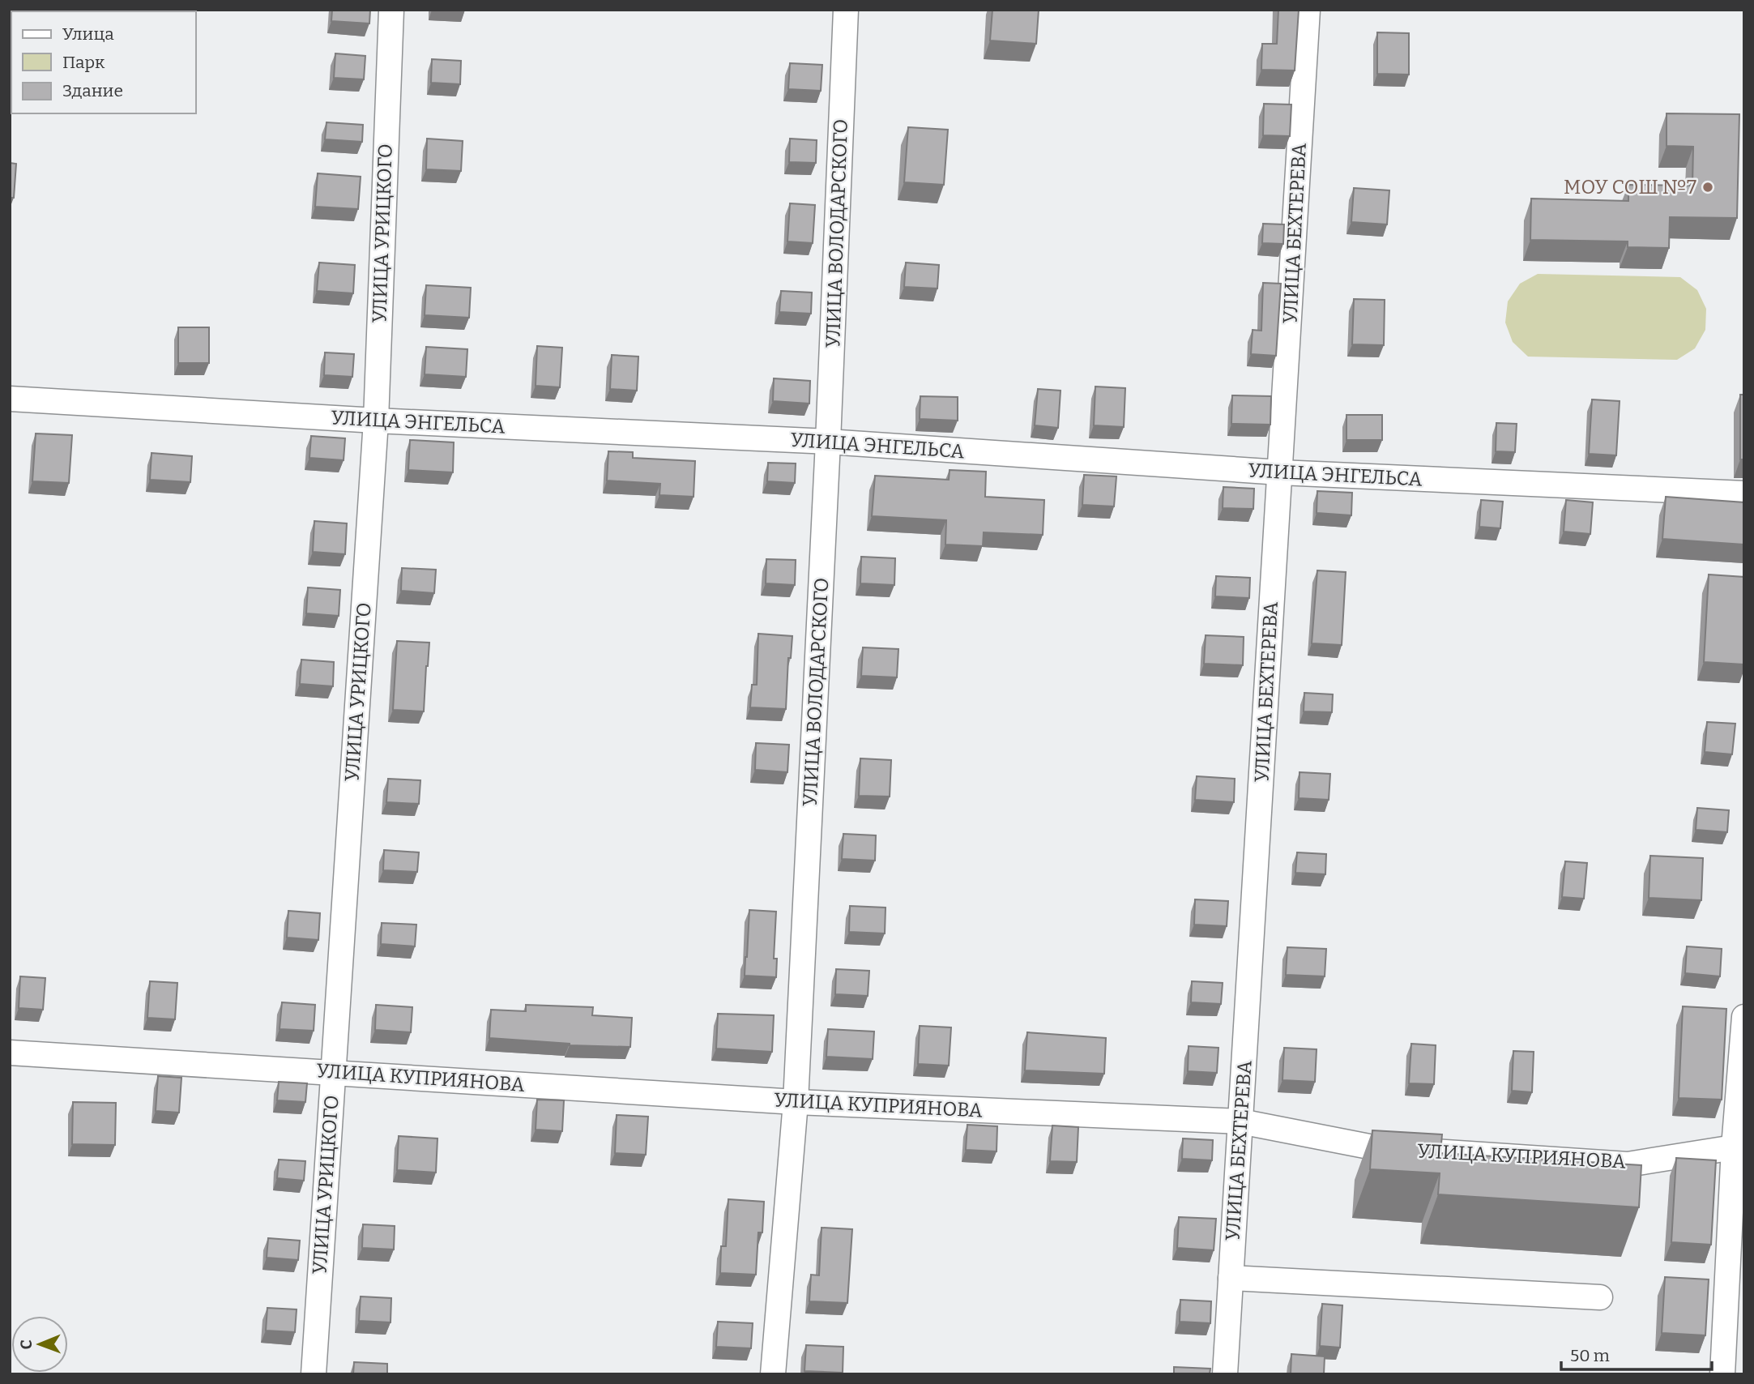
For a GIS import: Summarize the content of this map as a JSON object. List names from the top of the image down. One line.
{"streets":{"street":["УЛИЦА УРИЦКОГО","УЛИЦА ВОЛОДАРСКОГО","УЛИЦА БЕХТЕРЕВА","УЛИЦА ЭНГЕЛЬСА","УЛИЦА КУПРИЯНОВА"]},"crossings":[["УЛИЦА УРИЦКОГО","УЛИЦА ЭНГЕЛЬСА"],["УЛИЦА УРИЦКОГО","УЛИЦА КУПРИЯНОВА"],["УЛИЦА ВОЛОДАРСКОГО","УЛИЦА ЭНГЕЛЬСА"],["УЛИЦА ВОЛОДАРСКОГО","УЛИЦА КУПРИЯНОВА"],["УЛИЦА БЕХТЕРЕВА","УЛИЦА ЭНГЕЛЬСА"],["УЛИЦА БЕХТЕРЕВА","УЛИЦА КУПРИЯНОВА"]],"places":["МОУ СОШ №7"],"legend":["Улица","Парк","Здание"],"scale_bar":"50 m","north":"left"}
